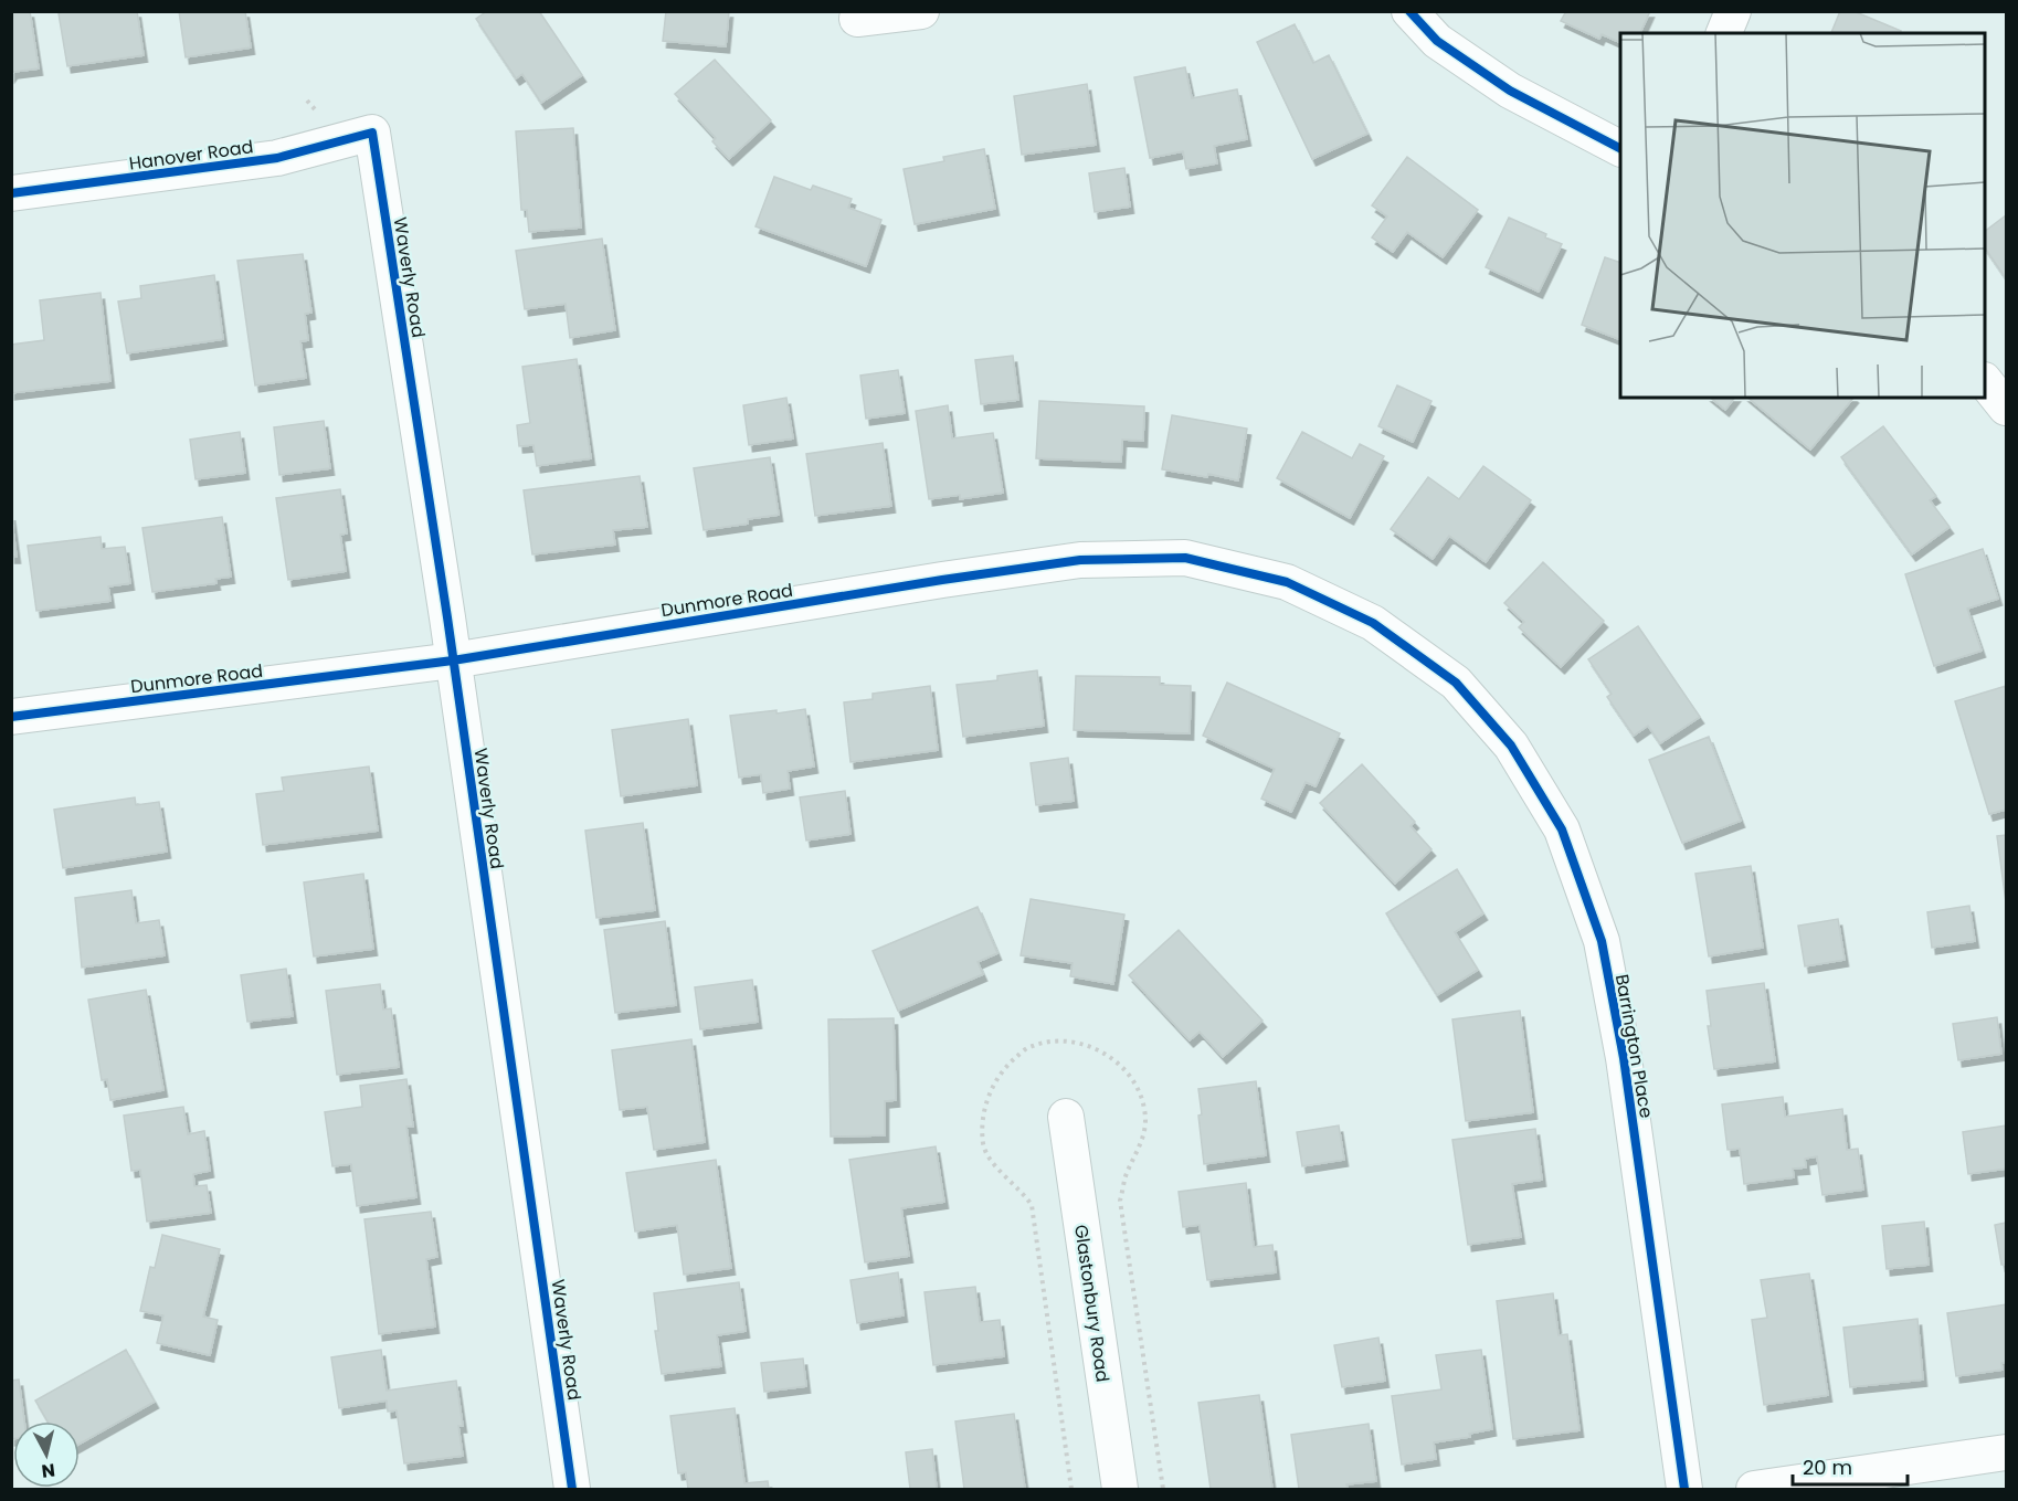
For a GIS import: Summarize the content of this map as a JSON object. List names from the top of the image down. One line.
{"streets":{"street":["Hanover Road","Waverly Road","Dunmore Road","Barrington Place","Glastonbury Road"]},"crossings":[["Hanover Road","Waverly Road"],["Waverly Road","Dunmore Road"],["Dunmore Road","Barrington Place"]],"scale_bar":"20 m","north":"bottom"}
